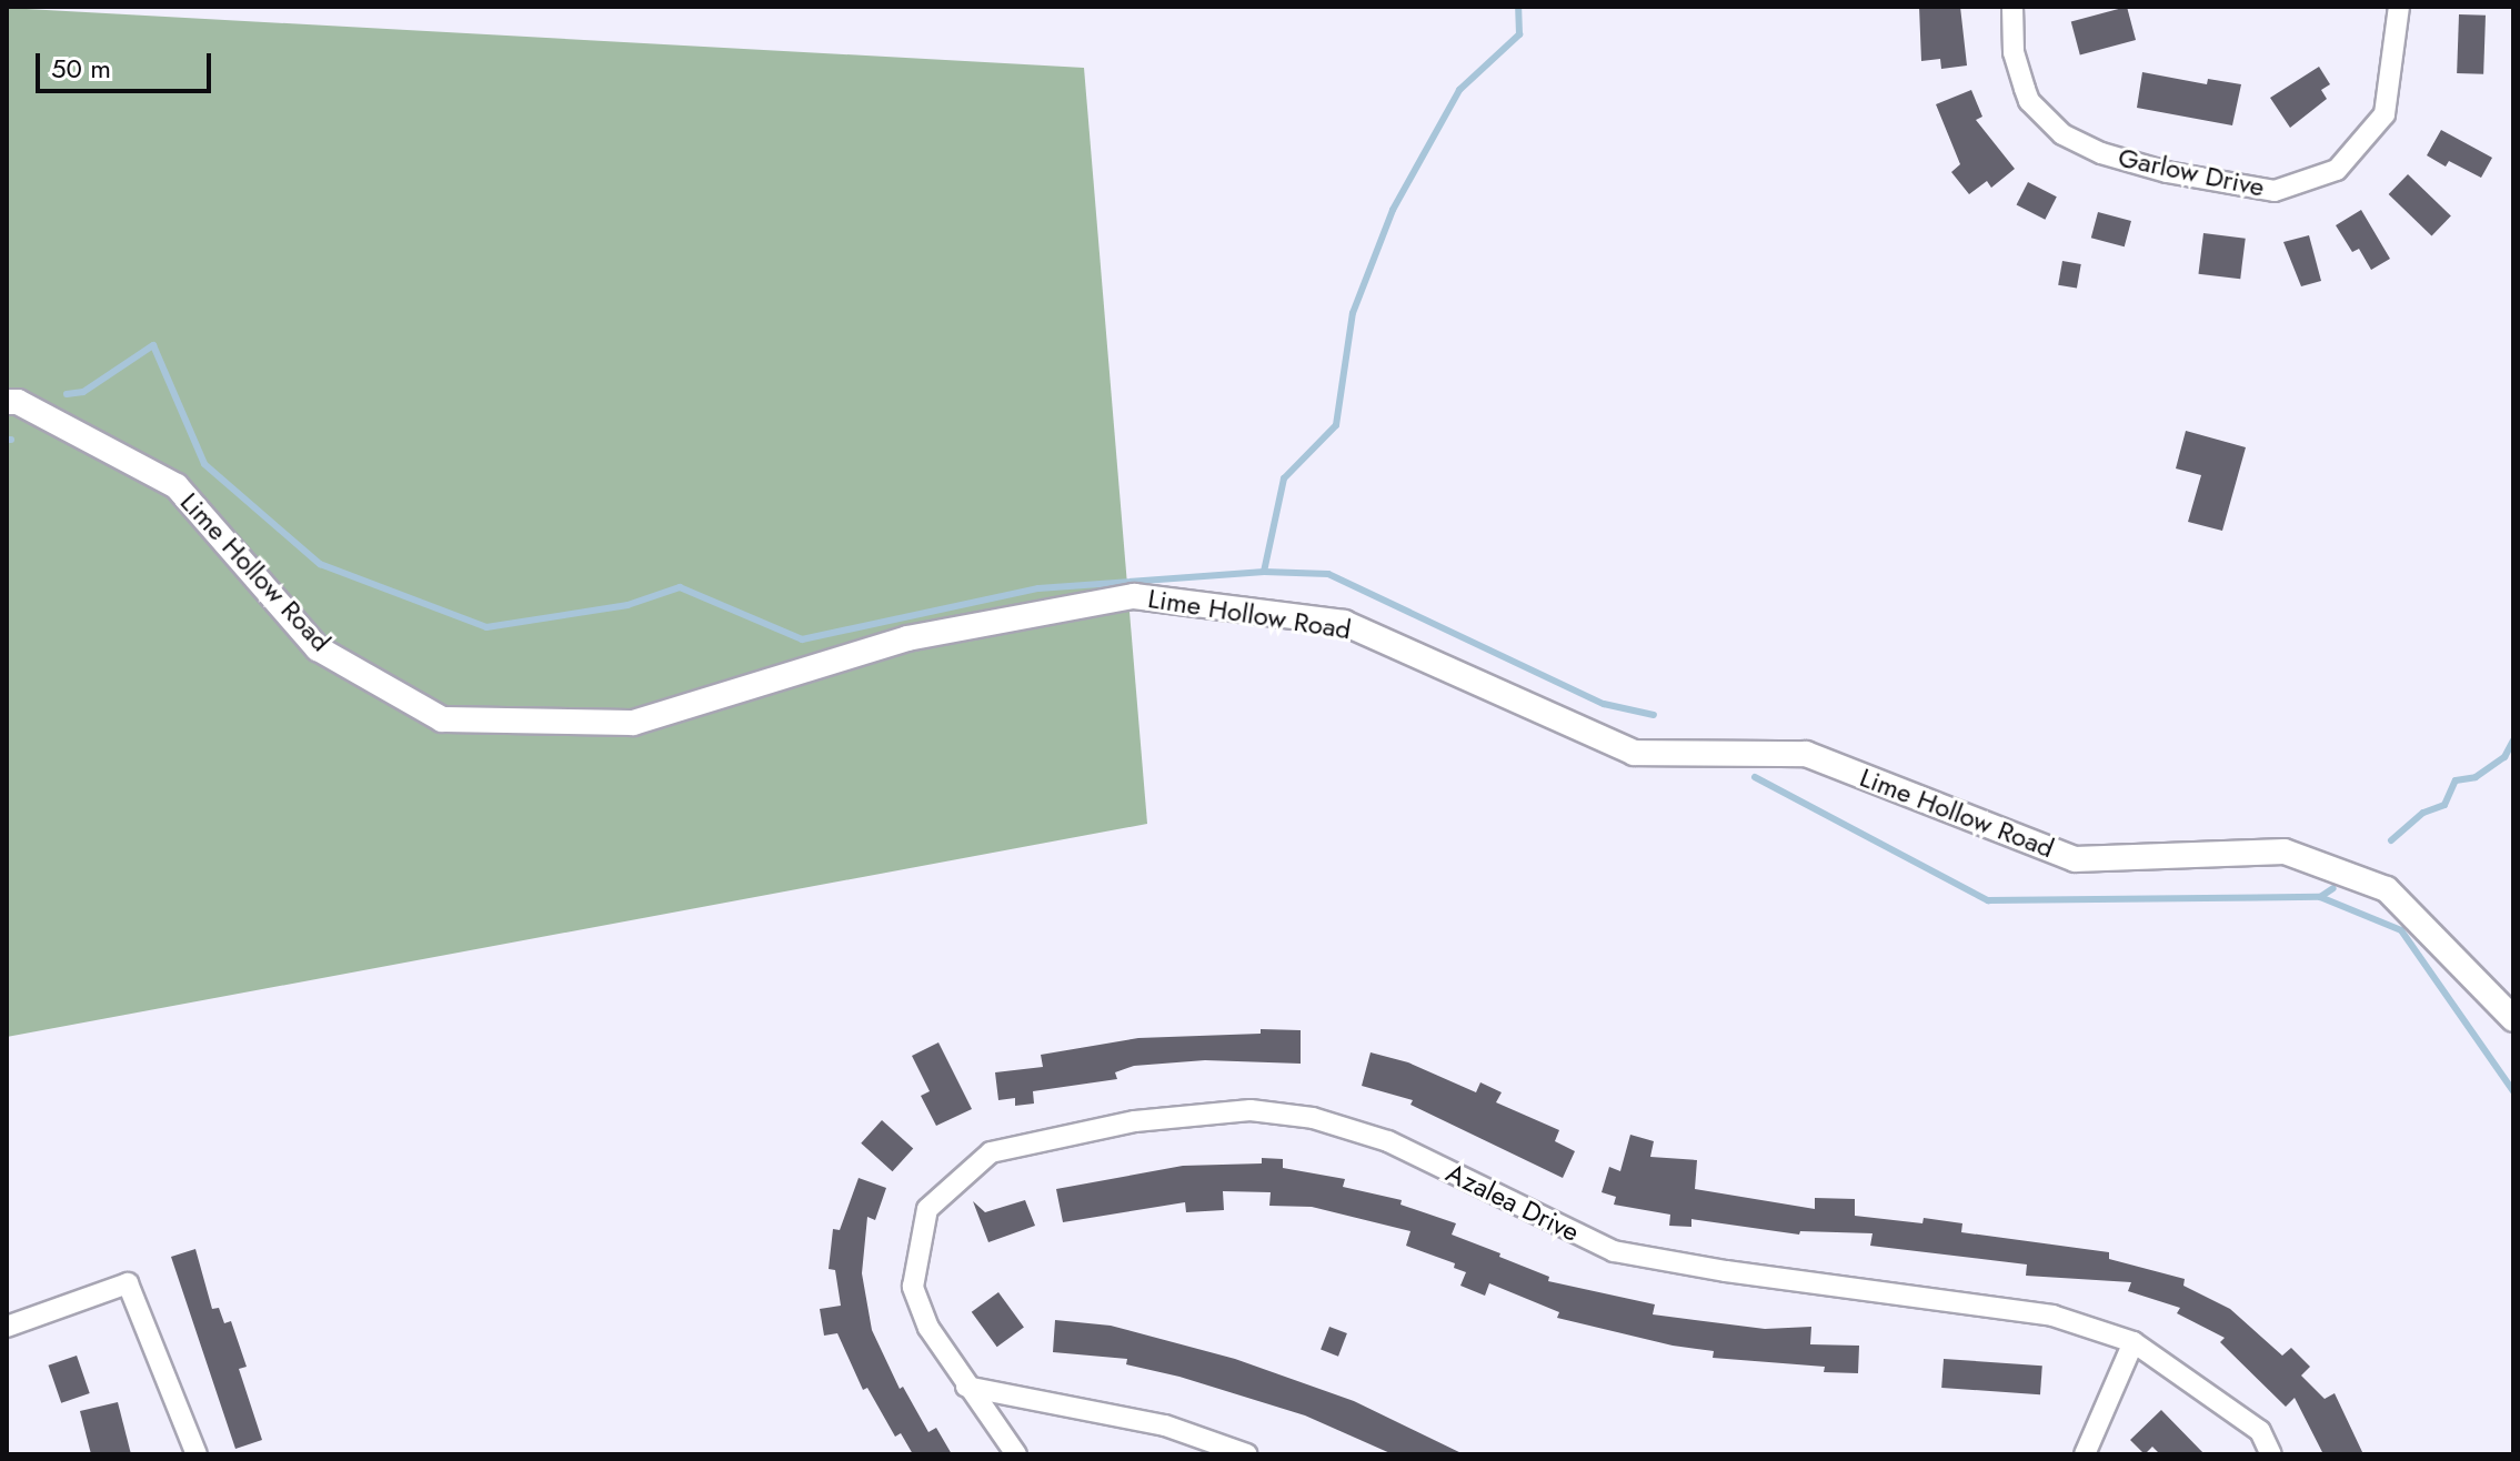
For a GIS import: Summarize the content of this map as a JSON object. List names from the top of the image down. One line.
{"streets":{"street":["Garlow Drive","Lime Hollow Road","Azalea Drive"]},"scale_bar":"50 m"}
